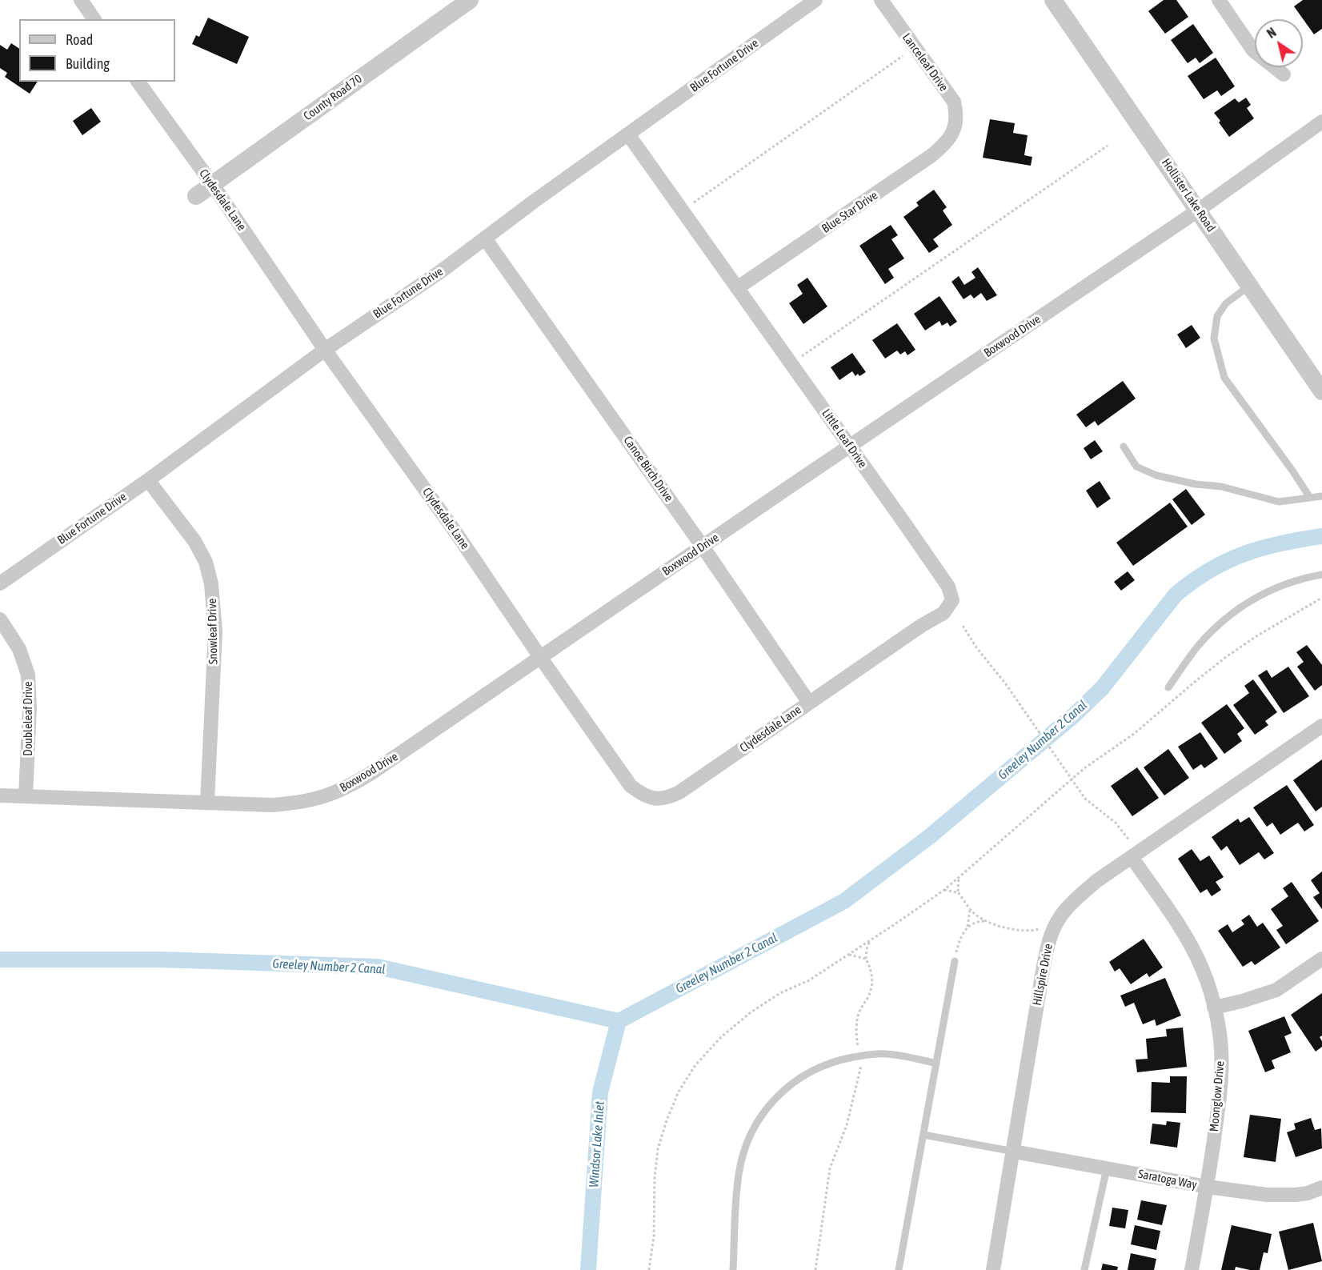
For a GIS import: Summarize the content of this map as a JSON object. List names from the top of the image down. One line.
{"streets":{"street":["Lanceleaf Drive","Blue Fortune Drive","County Road 70","Hollister Lake Road","Clydesdale Lane","Blue Star Drive","Boxwood Drive","Little Leaf Drive","Canoe Birch Drive","Snowleaf Drive","Doubleleaf Drive","Hillspire Drive","Moonglow Drive","Saratoga Way"]},"crossings":[["Lanceleaf Drive","Blue Star Drive"],["Blue Fortune Drive","Clydesdale Lane"],["Blue Fortune Drive","Little Leaf Drive"],["Blue Fortune Drive","Canoe Birch Drive"],["Blue Fortune Drive","Snowleaf Drive"],["County Road 70","Clydesdale Lane"],["Hollister Lake Road","Boxwood Drive"],["Clydesdale Lane","Boxwood Drive"],["Clydesdale Lane","Little Leaf Drive"],["Clydesdale Lane","Canoe Birch Drive"],["Blue Star Drive","Little Leaf Drive"],["Boxwood Drive","Little Leaf Drive"],["Boxwood Drive","Canoe Birch Drive"],["Boxwood Drive","Snowleaf Drive"],["Boxwood Drive","Doubleleaf Drive"],["Little Leaf Drive","Canoe Birch Drive"],["Hillspire Drive","Moonglow Drive"],["Hillspire Drive","Saratoga Way"],["Moonglow Drive","Saratoga Way"]],"water":["Greeley Number 2 Canal","Windsor Lake Inlet"],"legend":["Road","Building"],"north":"top left"}
